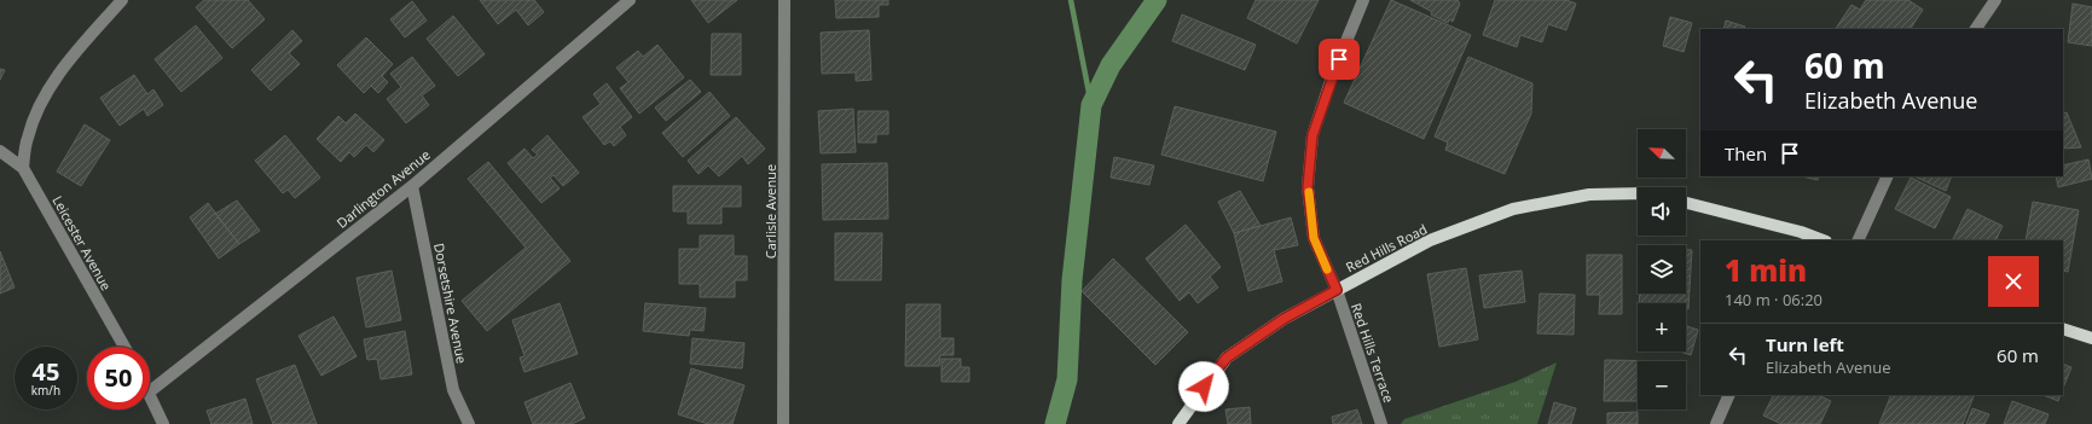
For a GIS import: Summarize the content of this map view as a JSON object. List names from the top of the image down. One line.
{"streets":{"main road":["Red Hills Road"],"street":["Darlington Avenue","Carlisle Avenue","Leicester Avenue","Dorsetshire Avenue","Red Hills Terrace"]},"crossings":[["Darlington Avenue","Dorsetshire Avenue"],["Red Hills Road","Red Hills Terrace"]],"north":"top left","page":{"turn":["60 m","Elizabeth Avenue"],"map_buttons":["+","−"],"then":"Then","heading":["1 min","140 m · 06:20"],"list":[{"name":"Turn left","note":"Elizabeth Avenue","value":"60 m"}],"speed":"45 km/h","limit":"50"}}
